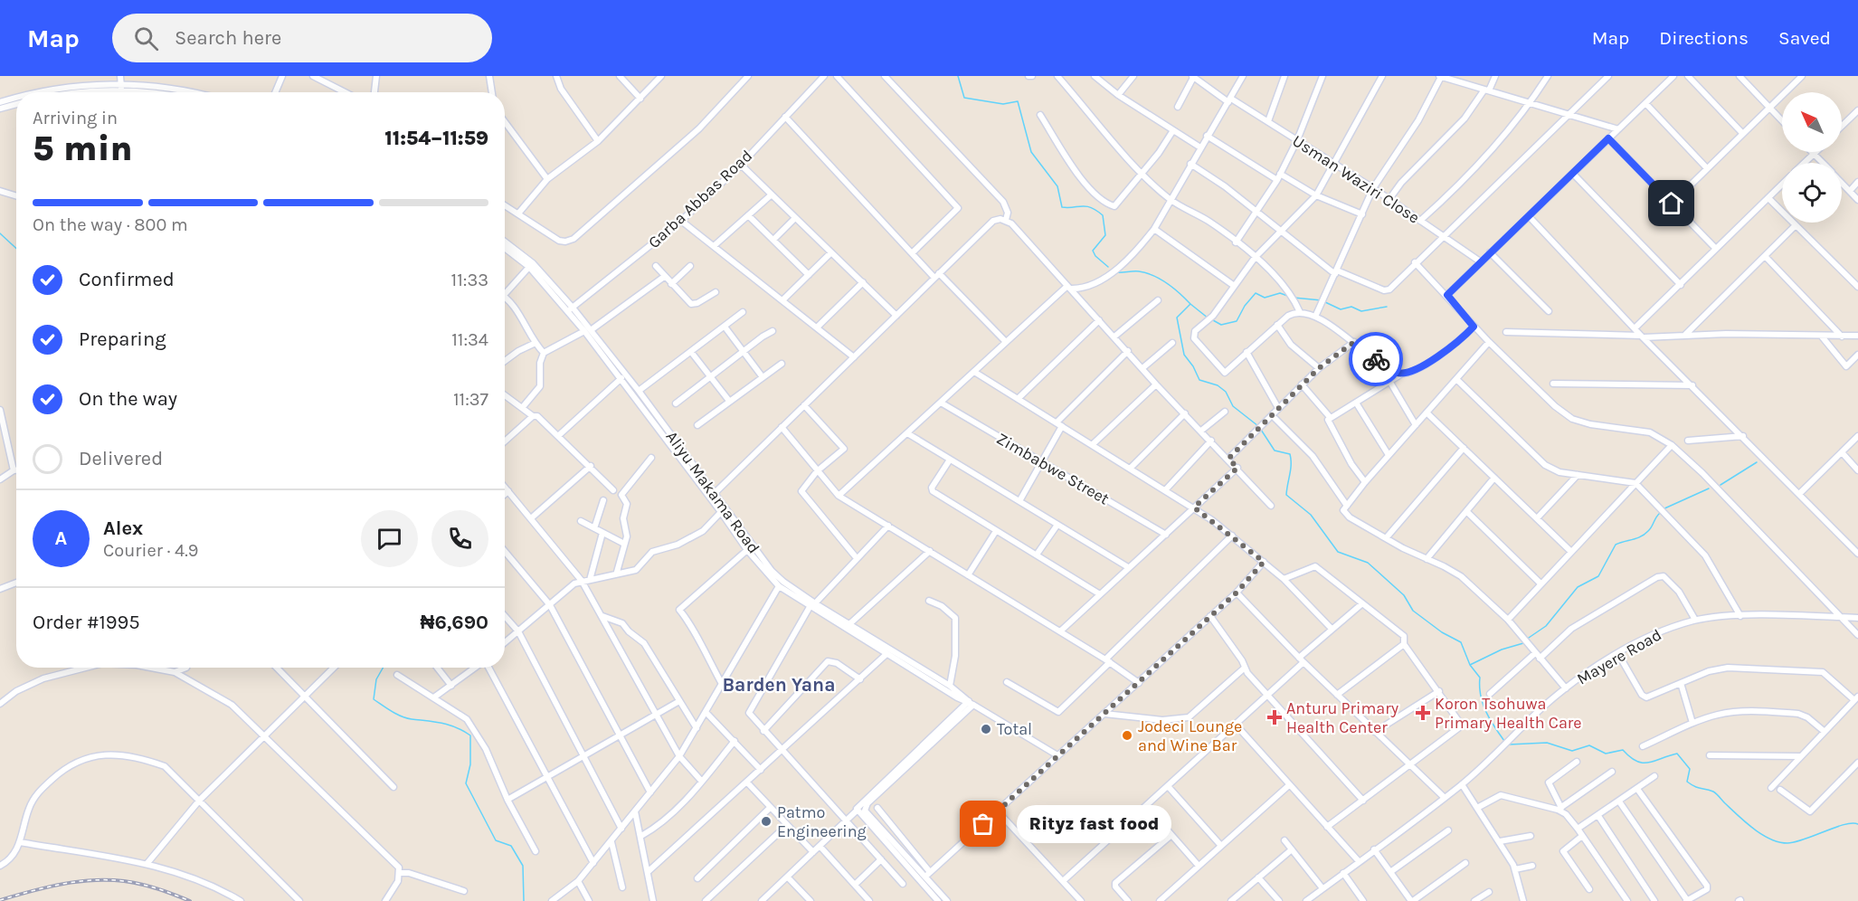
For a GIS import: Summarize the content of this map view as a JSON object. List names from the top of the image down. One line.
{"streets":{"street":["Usman Waziri Close","Garba Abbas Road","Zimbabwe Street","Aliyu Makama Road","Mayere Road"]},"crossings":[["Garba Abbas Road","Aliyu Makama Road"]],"districts":["Barden Yana"],"places":{"health":["Koron Tsohuwa Primary Health Care","Anturu Primary Health Center"],"other":["Total","Jodeci Lounge and Wine Bar","Patmo Engineering","Rityz fast food"]},"north":"top left","page":{"header":"Map","search":"Search here","nav":["Map","Directions","Saved"],"heading":["5 min","Arriving in","11:54–11:59"],"panel":["Alex","Courier · 4.9","Order #1995","₦6,690"],"bar":"On the way · 800 m","list":[["Confirmed","11:33"],["Preparing","11:34"],["On the way","11:37"],"Delivered"],"round":"A","bubble":"Rityz fast food"}}
